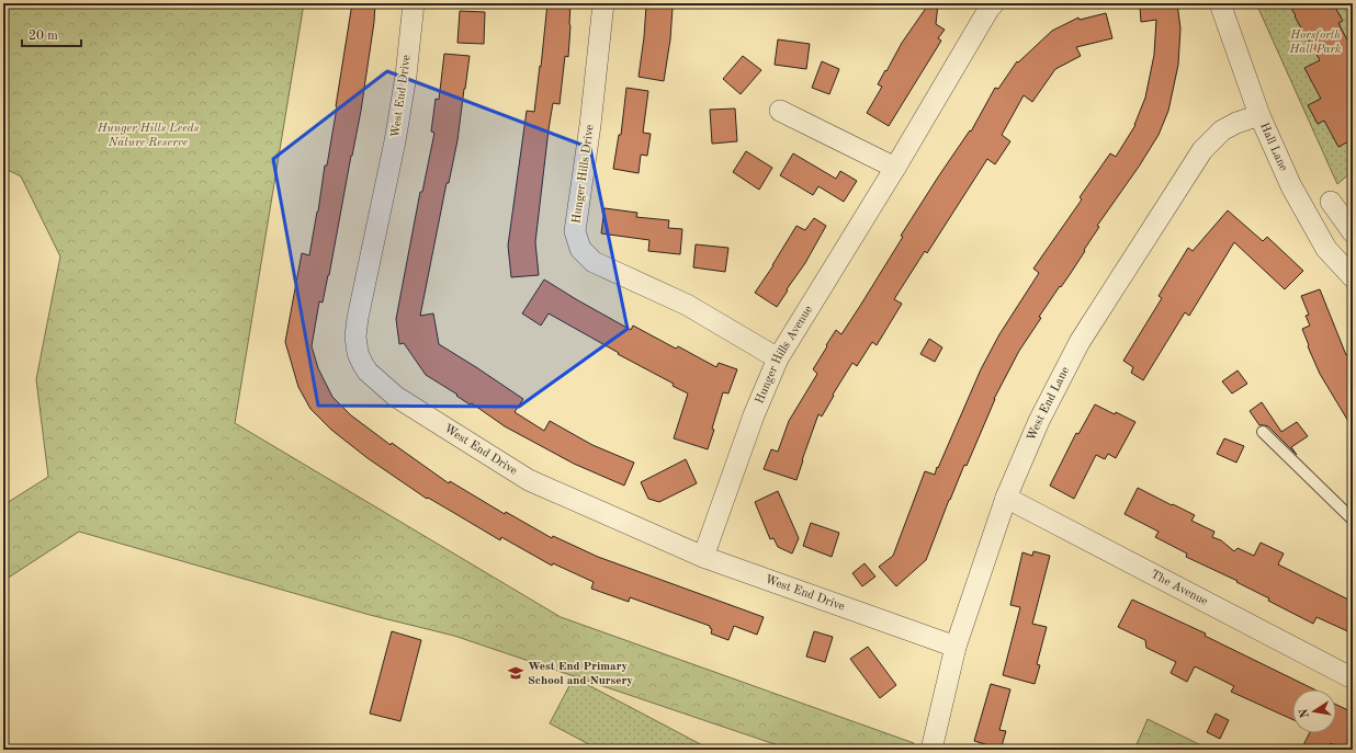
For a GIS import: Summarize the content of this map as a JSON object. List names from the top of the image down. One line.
{"streets":{"street":["West End Drive","Hall Lane","Hunger Hills Drive","Hunger Hills Avenue","West End Lane","The Avenue"]},"crossings":[["West End Drive","Hunger Hills Avenue"],["West End Drive","West End Lane"],["Hall Lane","West End Lane"],["Hunger Hills Drive","Hunger Hills Avenue"],["West End Lane","The Avenue"]],"parks":["Horsforth Hall Park","Hunger Hills Leeds Nature Reserve"],"places":{"school or university":["West End Primary School and Nursery"]},"scale_bar":"20 m","north":"left"}
